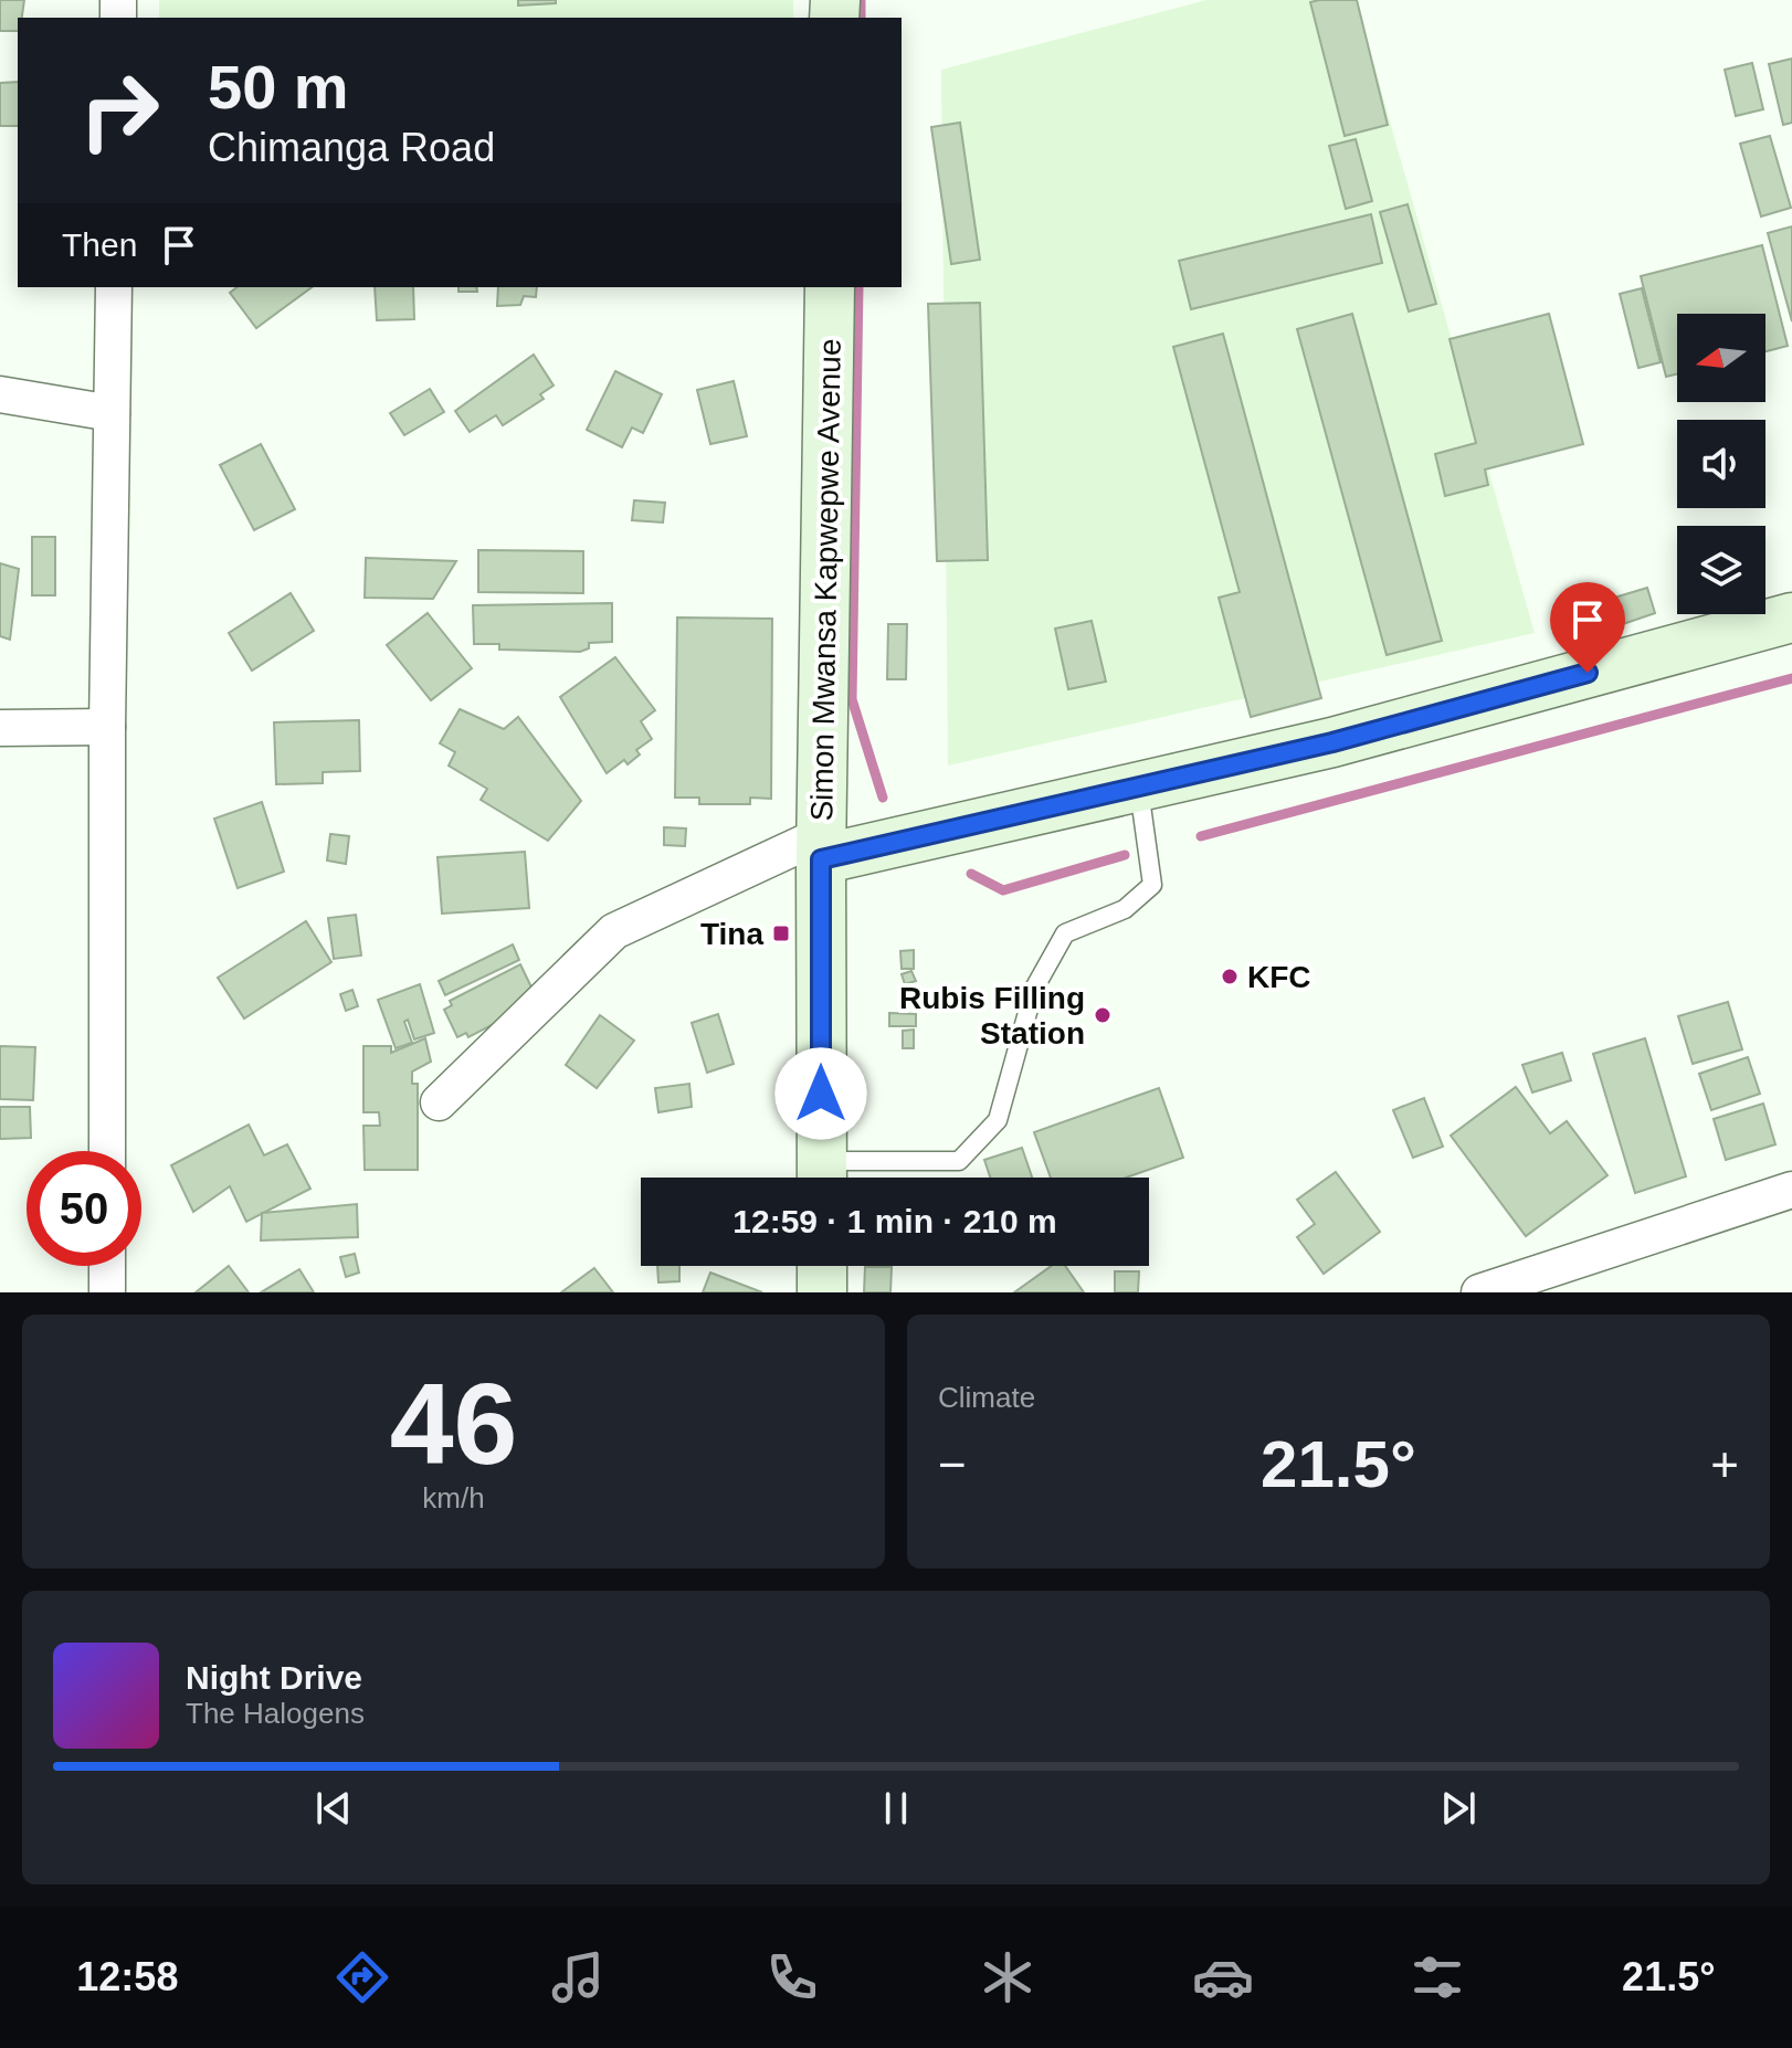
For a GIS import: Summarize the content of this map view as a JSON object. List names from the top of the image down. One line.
{"streets":{"street":["Simon Mwansa Kapwepwe Avenue"]},"places":{"transit":["Tina"],"other":["KFC","Rubis Filling Station"]},"north":"left","page":{"turn":["50 m","Chimanga Road"],"then":"Then","limit":"50","trip":"12:59 · 1 min · 210 m","tile":[["46","km/h"],"Climate"],"heat":["−","21.5°","+"],"song":["Night Drive","The Halogens"],"tabs":["12:58","21.5°"]}}
